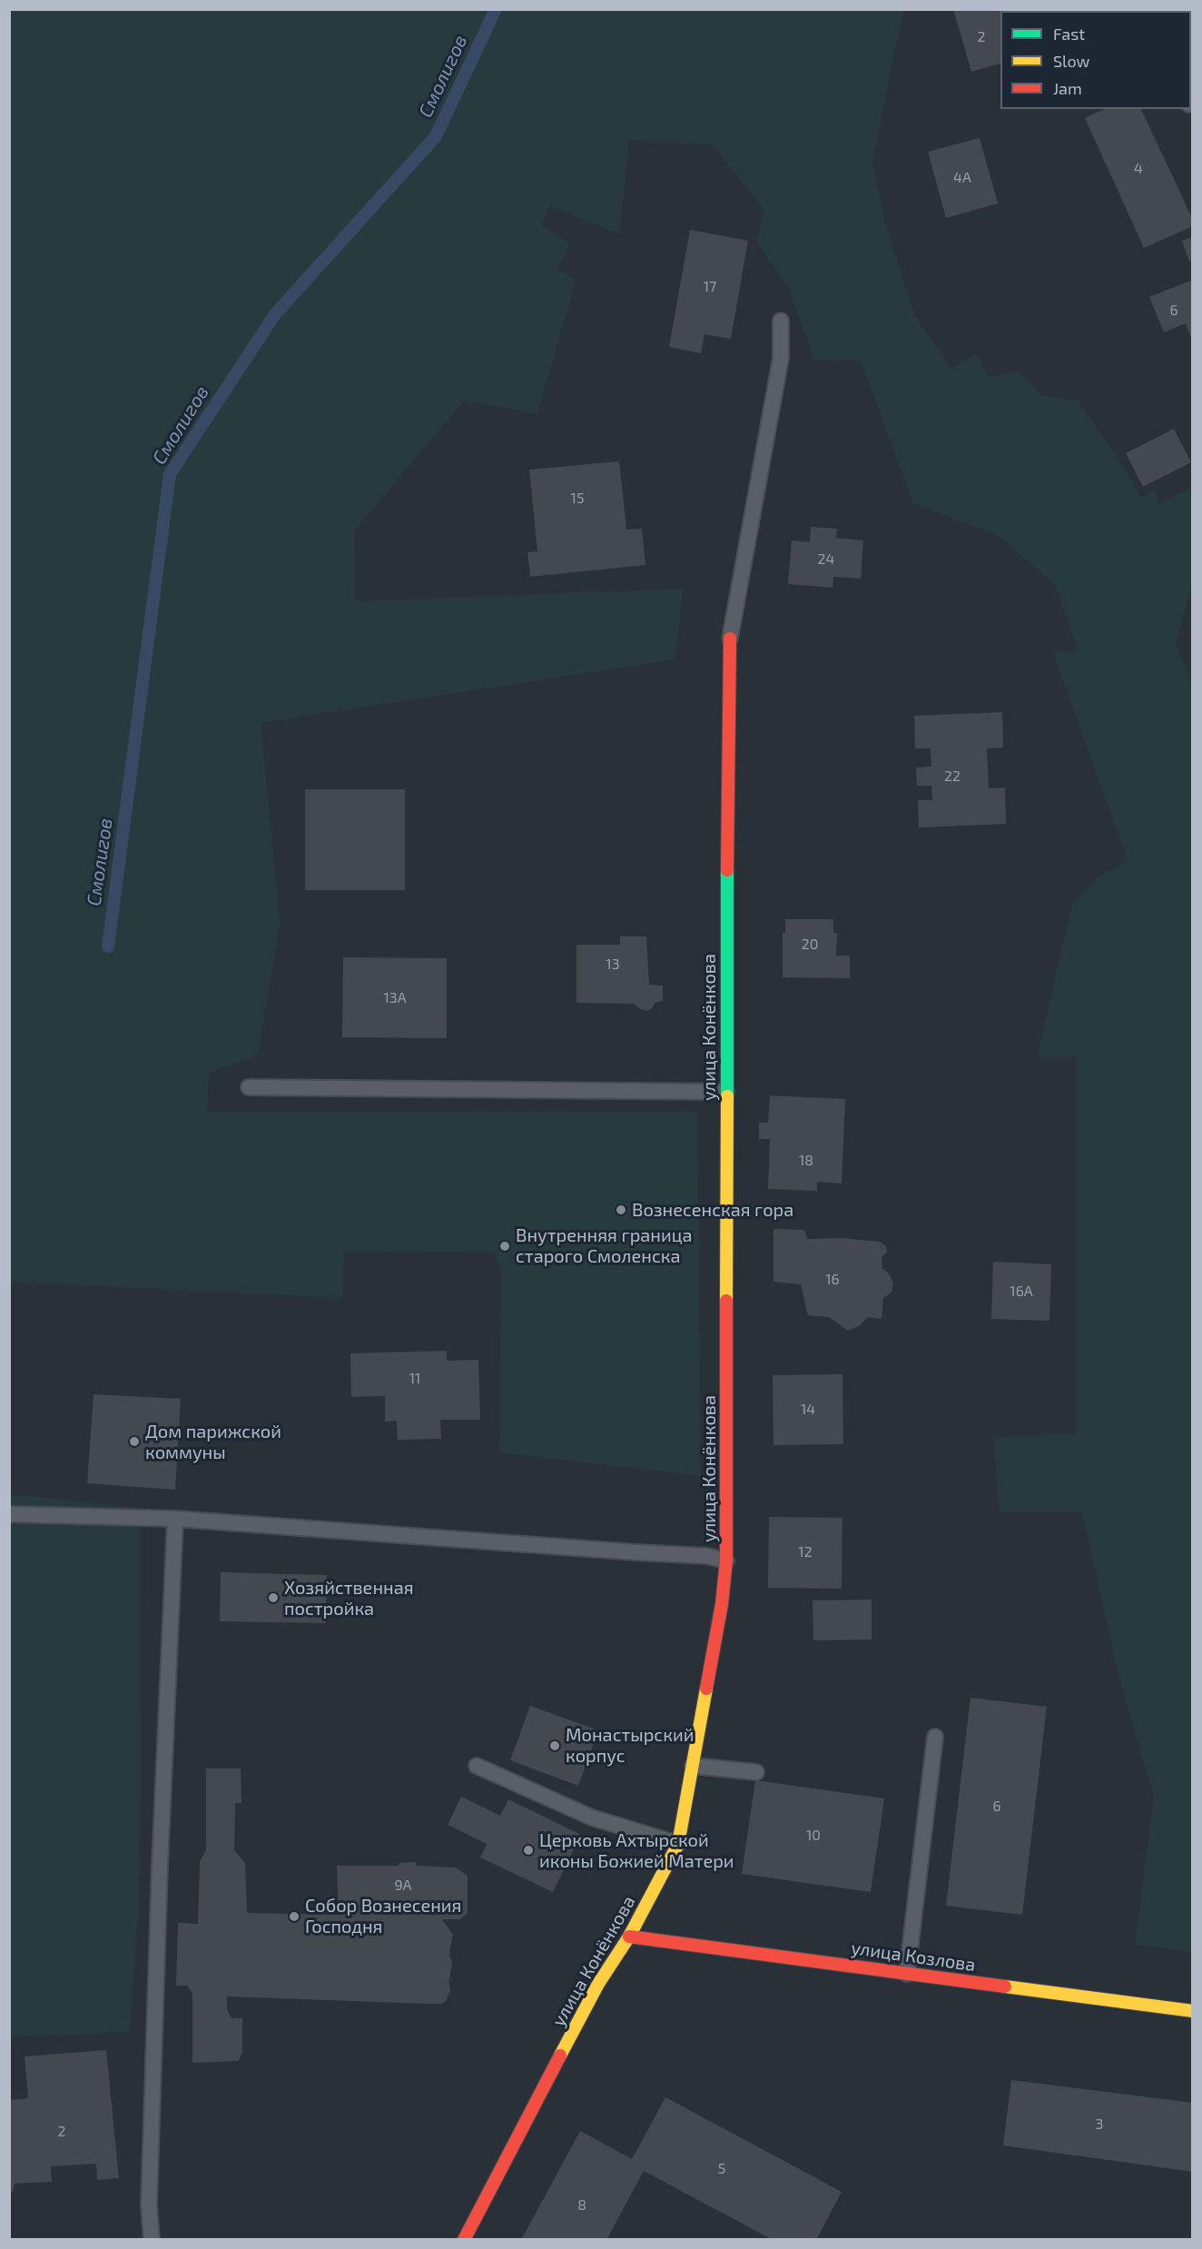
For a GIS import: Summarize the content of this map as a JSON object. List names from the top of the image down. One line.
{"streets":{"street":["улица Конёнкова","улица Козлова"]},"crossings":[["улица Конёнкова","улица Козлова"]],"water":["Смолигов"],"places":["Вознесенская гора","Внутренняя граница старого Смоленска","Дом парижской коммуны","Хозяйственная постройка","Монастырский корпус","Церковь Ахтырской иконы Божией Матери","Собор Вознесения Господня"],"house_numbers":["2","4","4А","17","6","15","24","22","20","13","13А","18","16","16А","11","14","12","6","10","9А","3","2","5","8"],"legend":["Fast","Slow","Jam"]}
